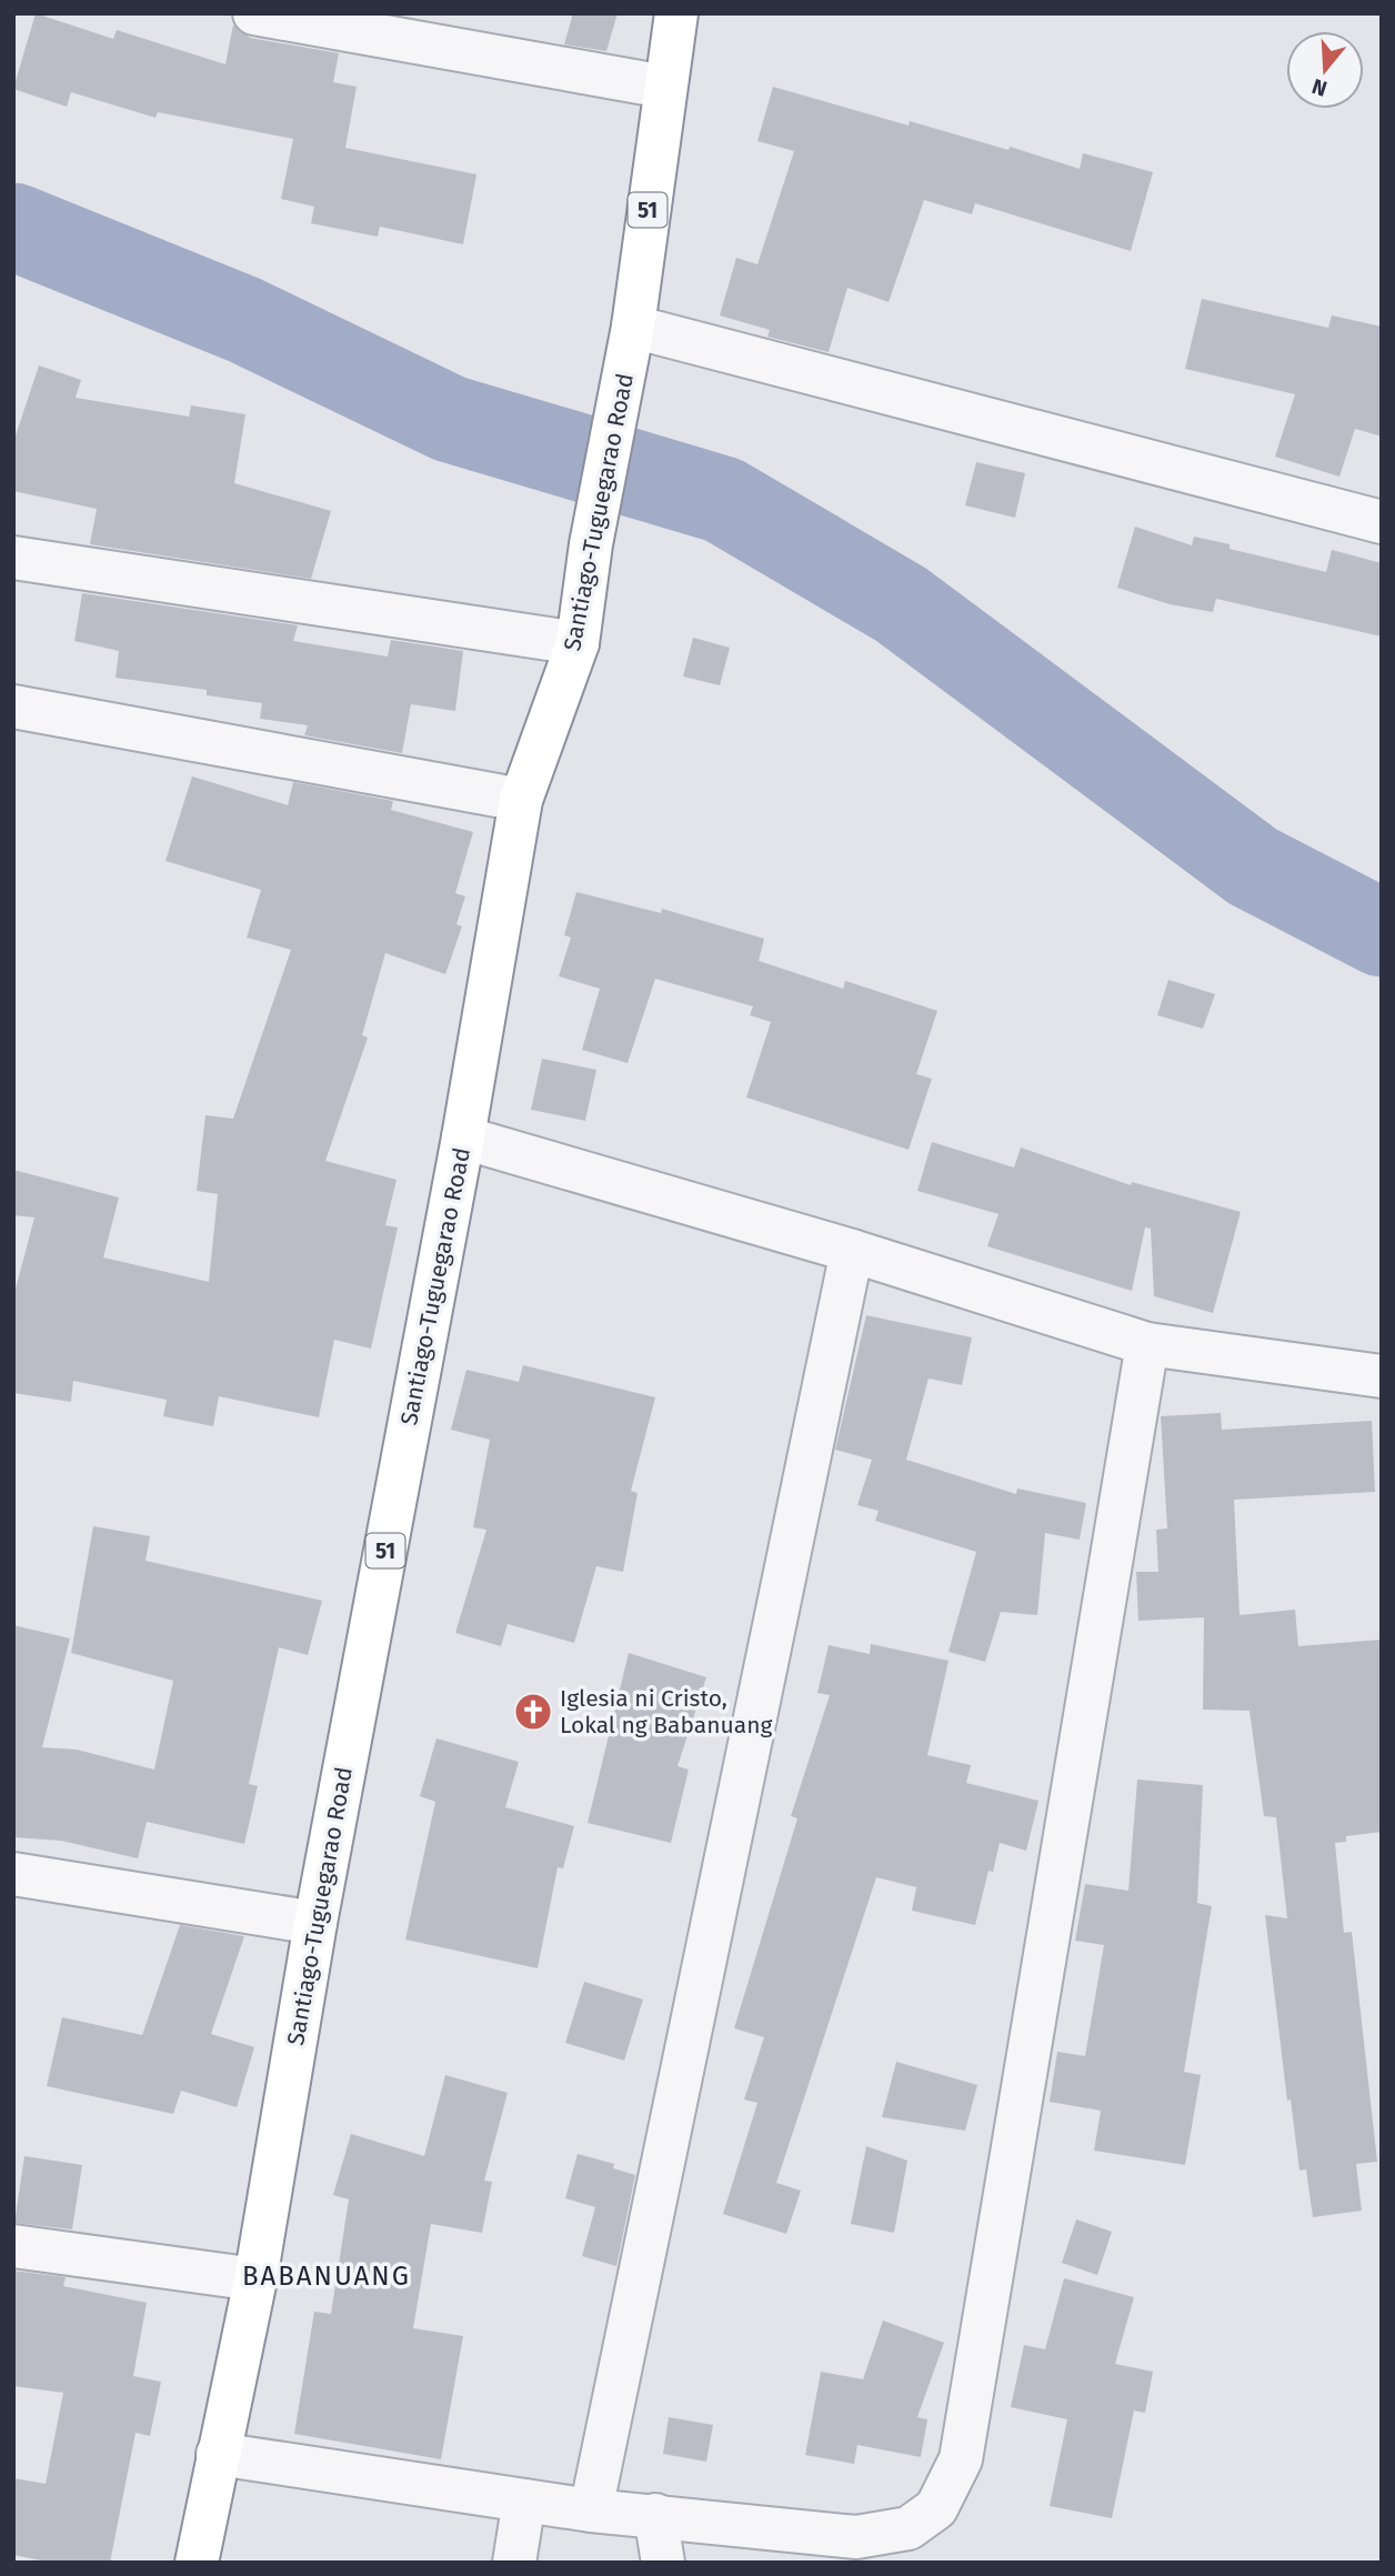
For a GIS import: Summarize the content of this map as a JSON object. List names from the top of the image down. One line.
{"streets":{"highway":["51","Santiago-Tuguegarao Road"]},"districts":["BABANUANG"],"places":{"church":["Iglesia ni Cristo, Lokal ng Babanuang"]},"north":"bottom"}
